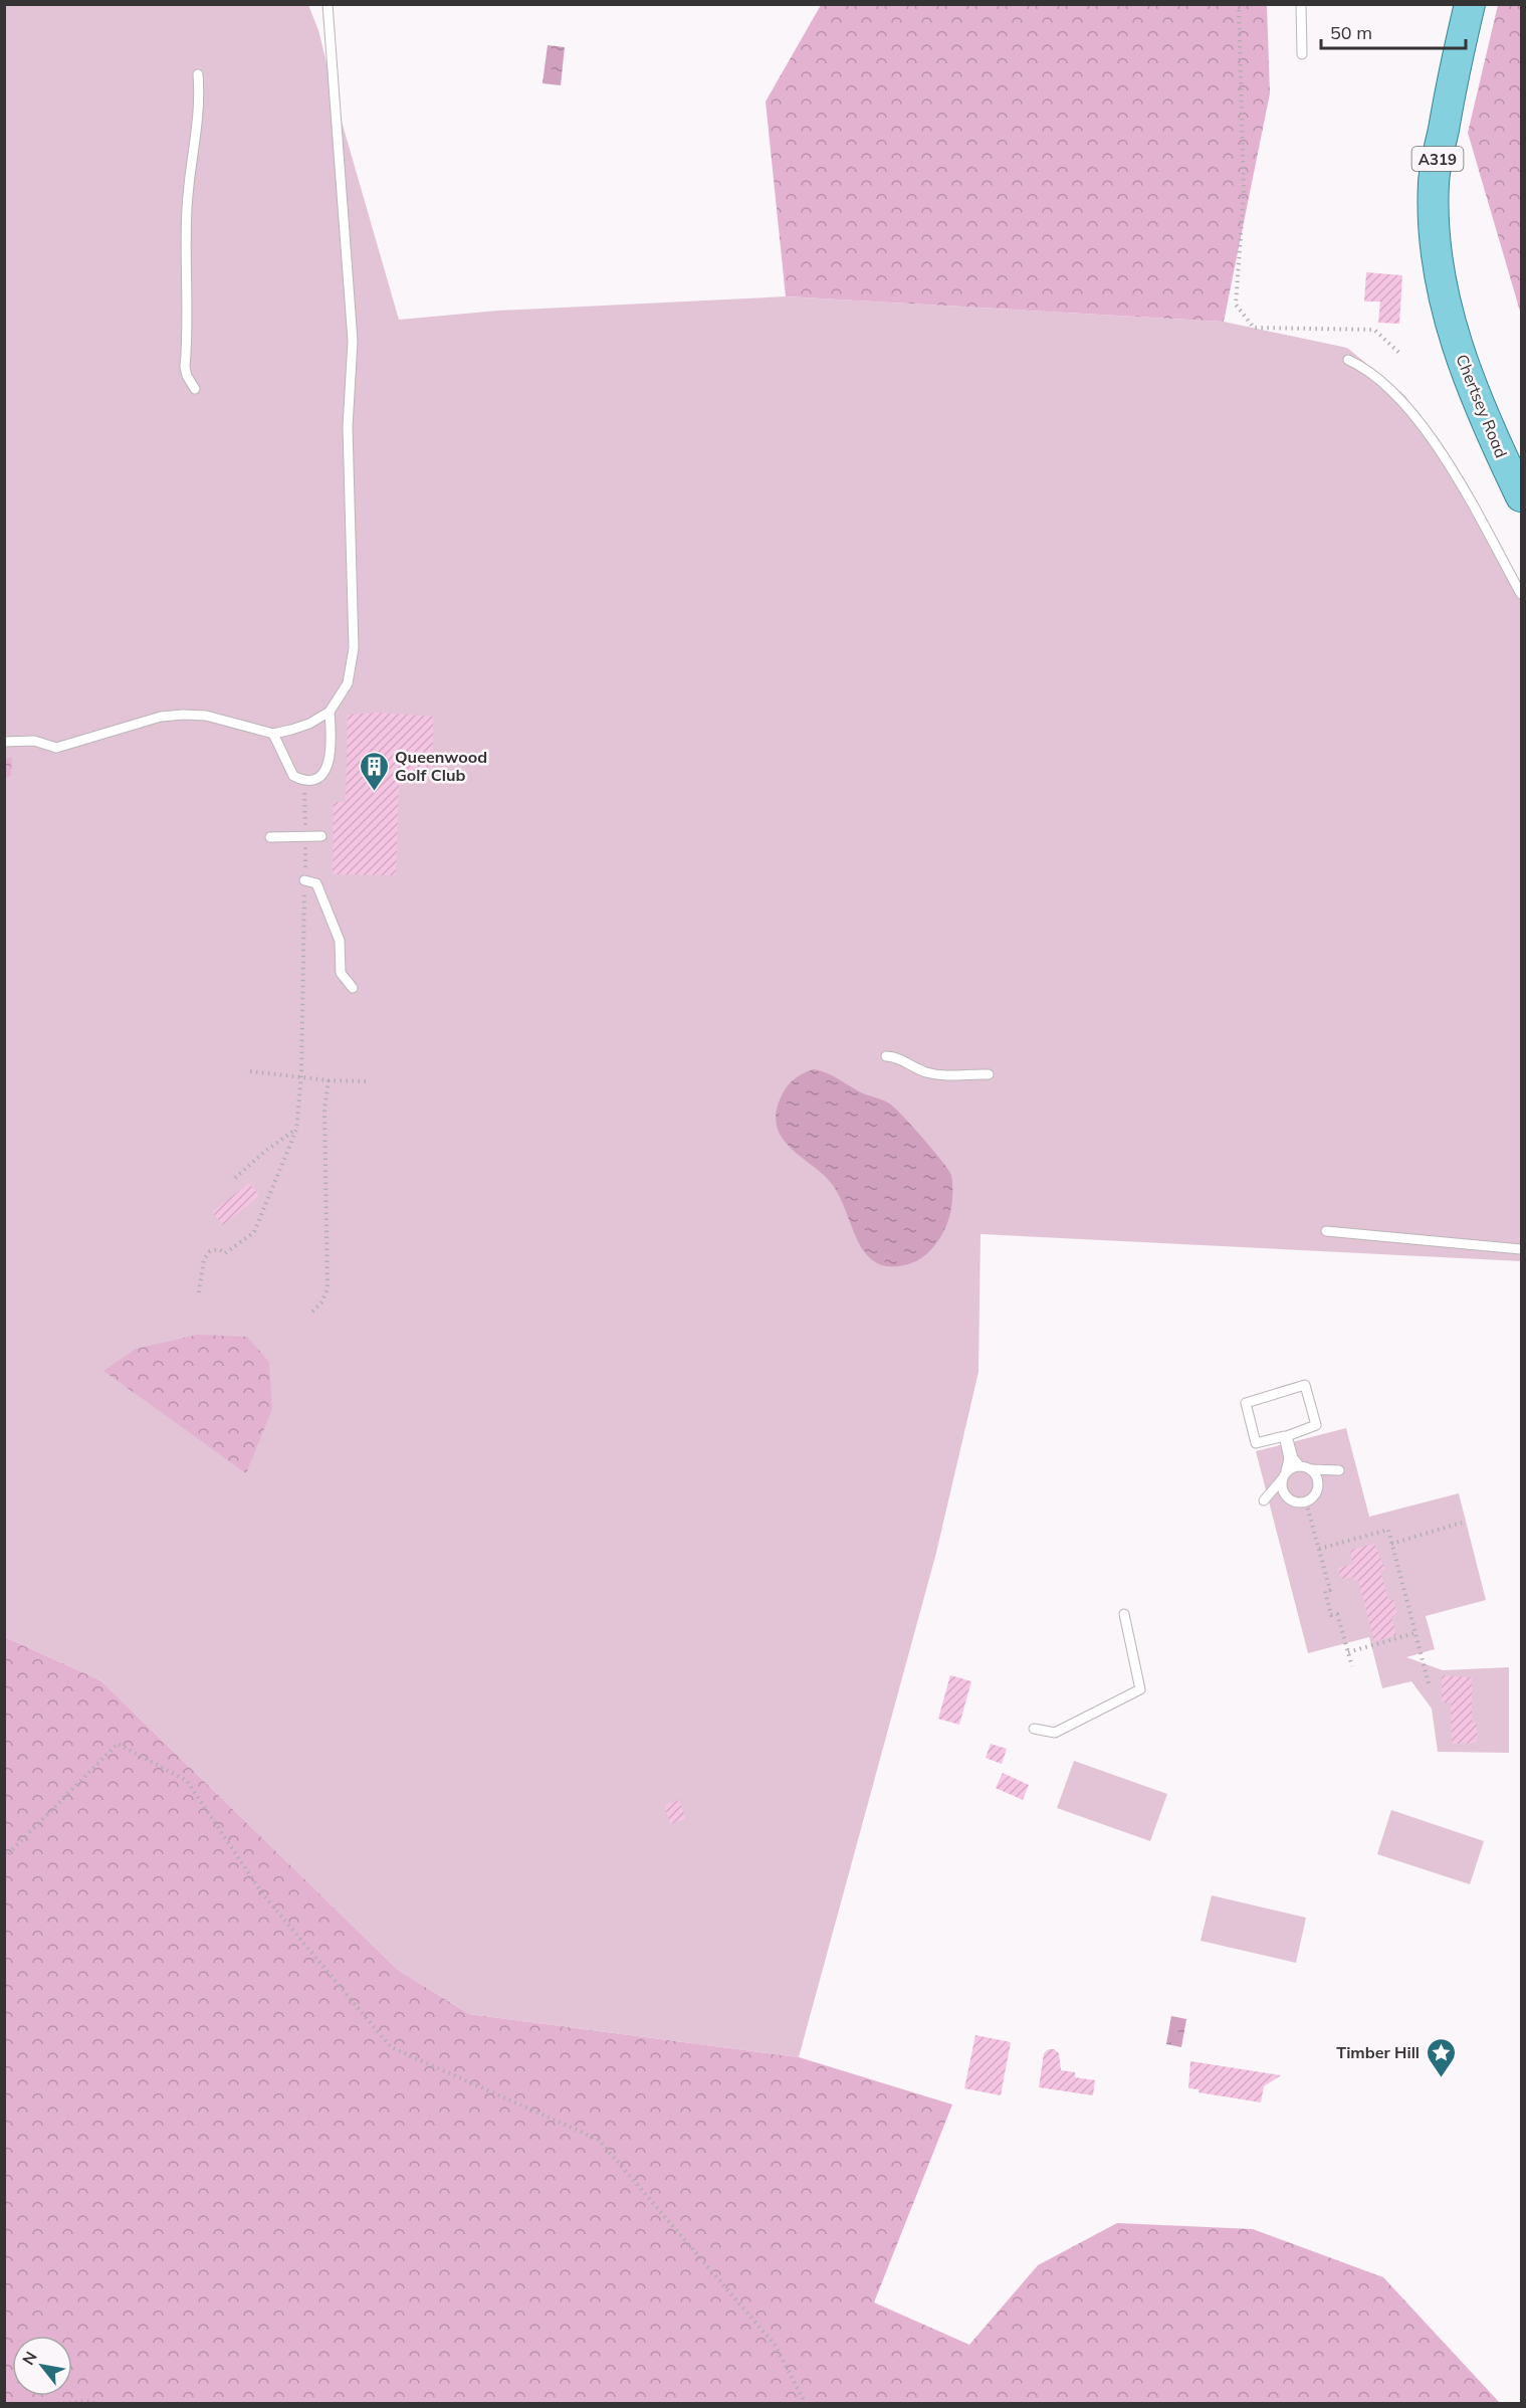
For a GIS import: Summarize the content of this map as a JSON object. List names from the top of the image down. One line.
{"streets":{"main road":["A319","Chertsey Road"]},"places":{"building":["Queenwood Golf Club"],"place":["Timber Hill"]},"scale_bar":"50 m","north":"top left"}
